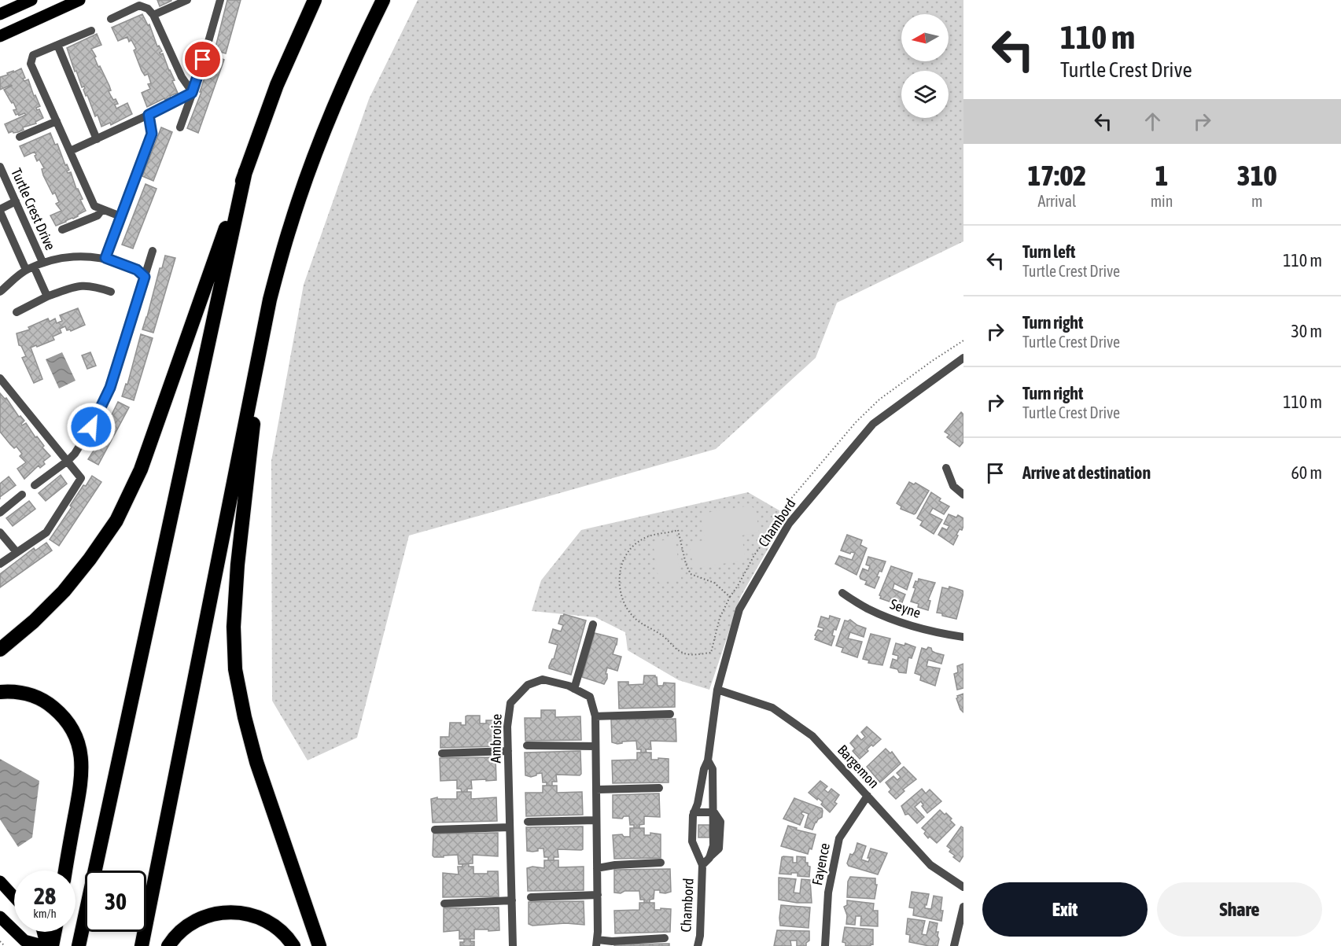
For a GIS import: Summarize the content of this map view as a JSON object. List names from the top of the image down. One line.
{"streets":{"street":["Turtle Crest Drive","Chambord","Seyne","Ambroise","Bargemon","Fayence"]},"crossings":[["Chambord","Bargemon"],["Bargemon","Fayence"]],"north":"left","page":{"turn":["110 m","Turtle Crest Drive"],"eta":["17:02","Arrival","1","min","310","m"],"list":[{"name":"Turn left","note":"Turtle Crest Drive","value":"110 m"},{"name":"Turn right","note":"Turtle Crest Drive","value":"30 m"},{"name":"Turn right","note":"Turtle Crest Drive","value":"110 m"},{"name":"Arrive at destination","value":"60 m"}],"speed":"28 km/h","limit":"30","buttons":["Exit","Share"]}}
